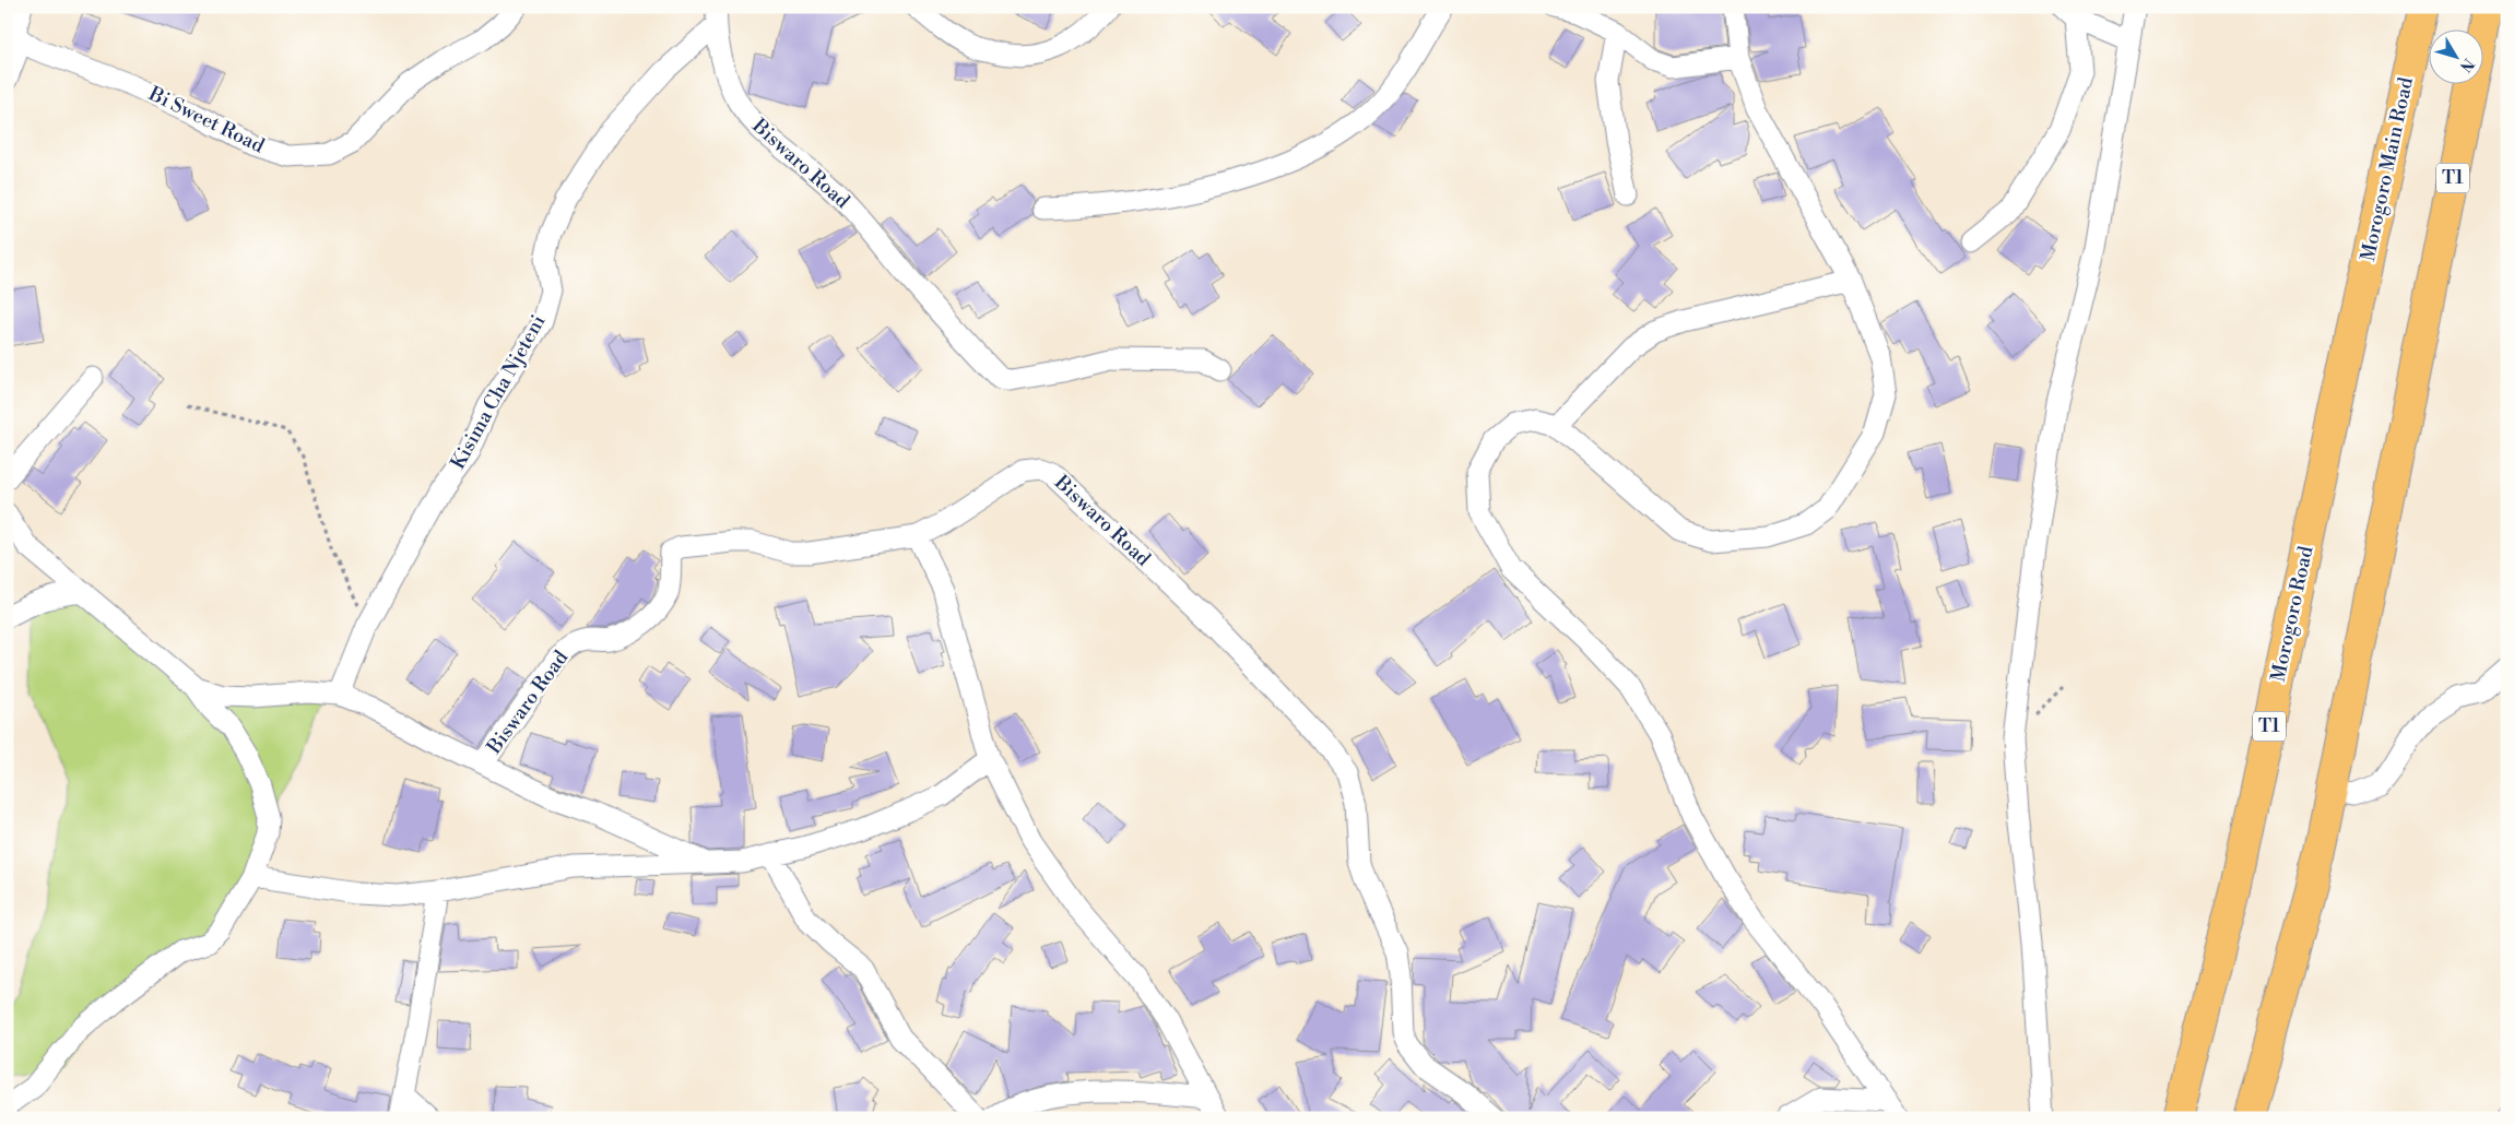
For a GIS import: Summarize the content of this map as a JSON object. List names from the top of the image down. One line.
{"streets":{"highway":["Morogoro Main Road","T1","Morogoro Road"],"street":["Bi Sweet Road","Biswaro Road","Kisima Cha Njeteni"]},"crossings":[["Biswaro Road","Kisima Cha Njeteni"],["Morogoro Main Road","Morogoro Road"]],"north":"bottom right"}
